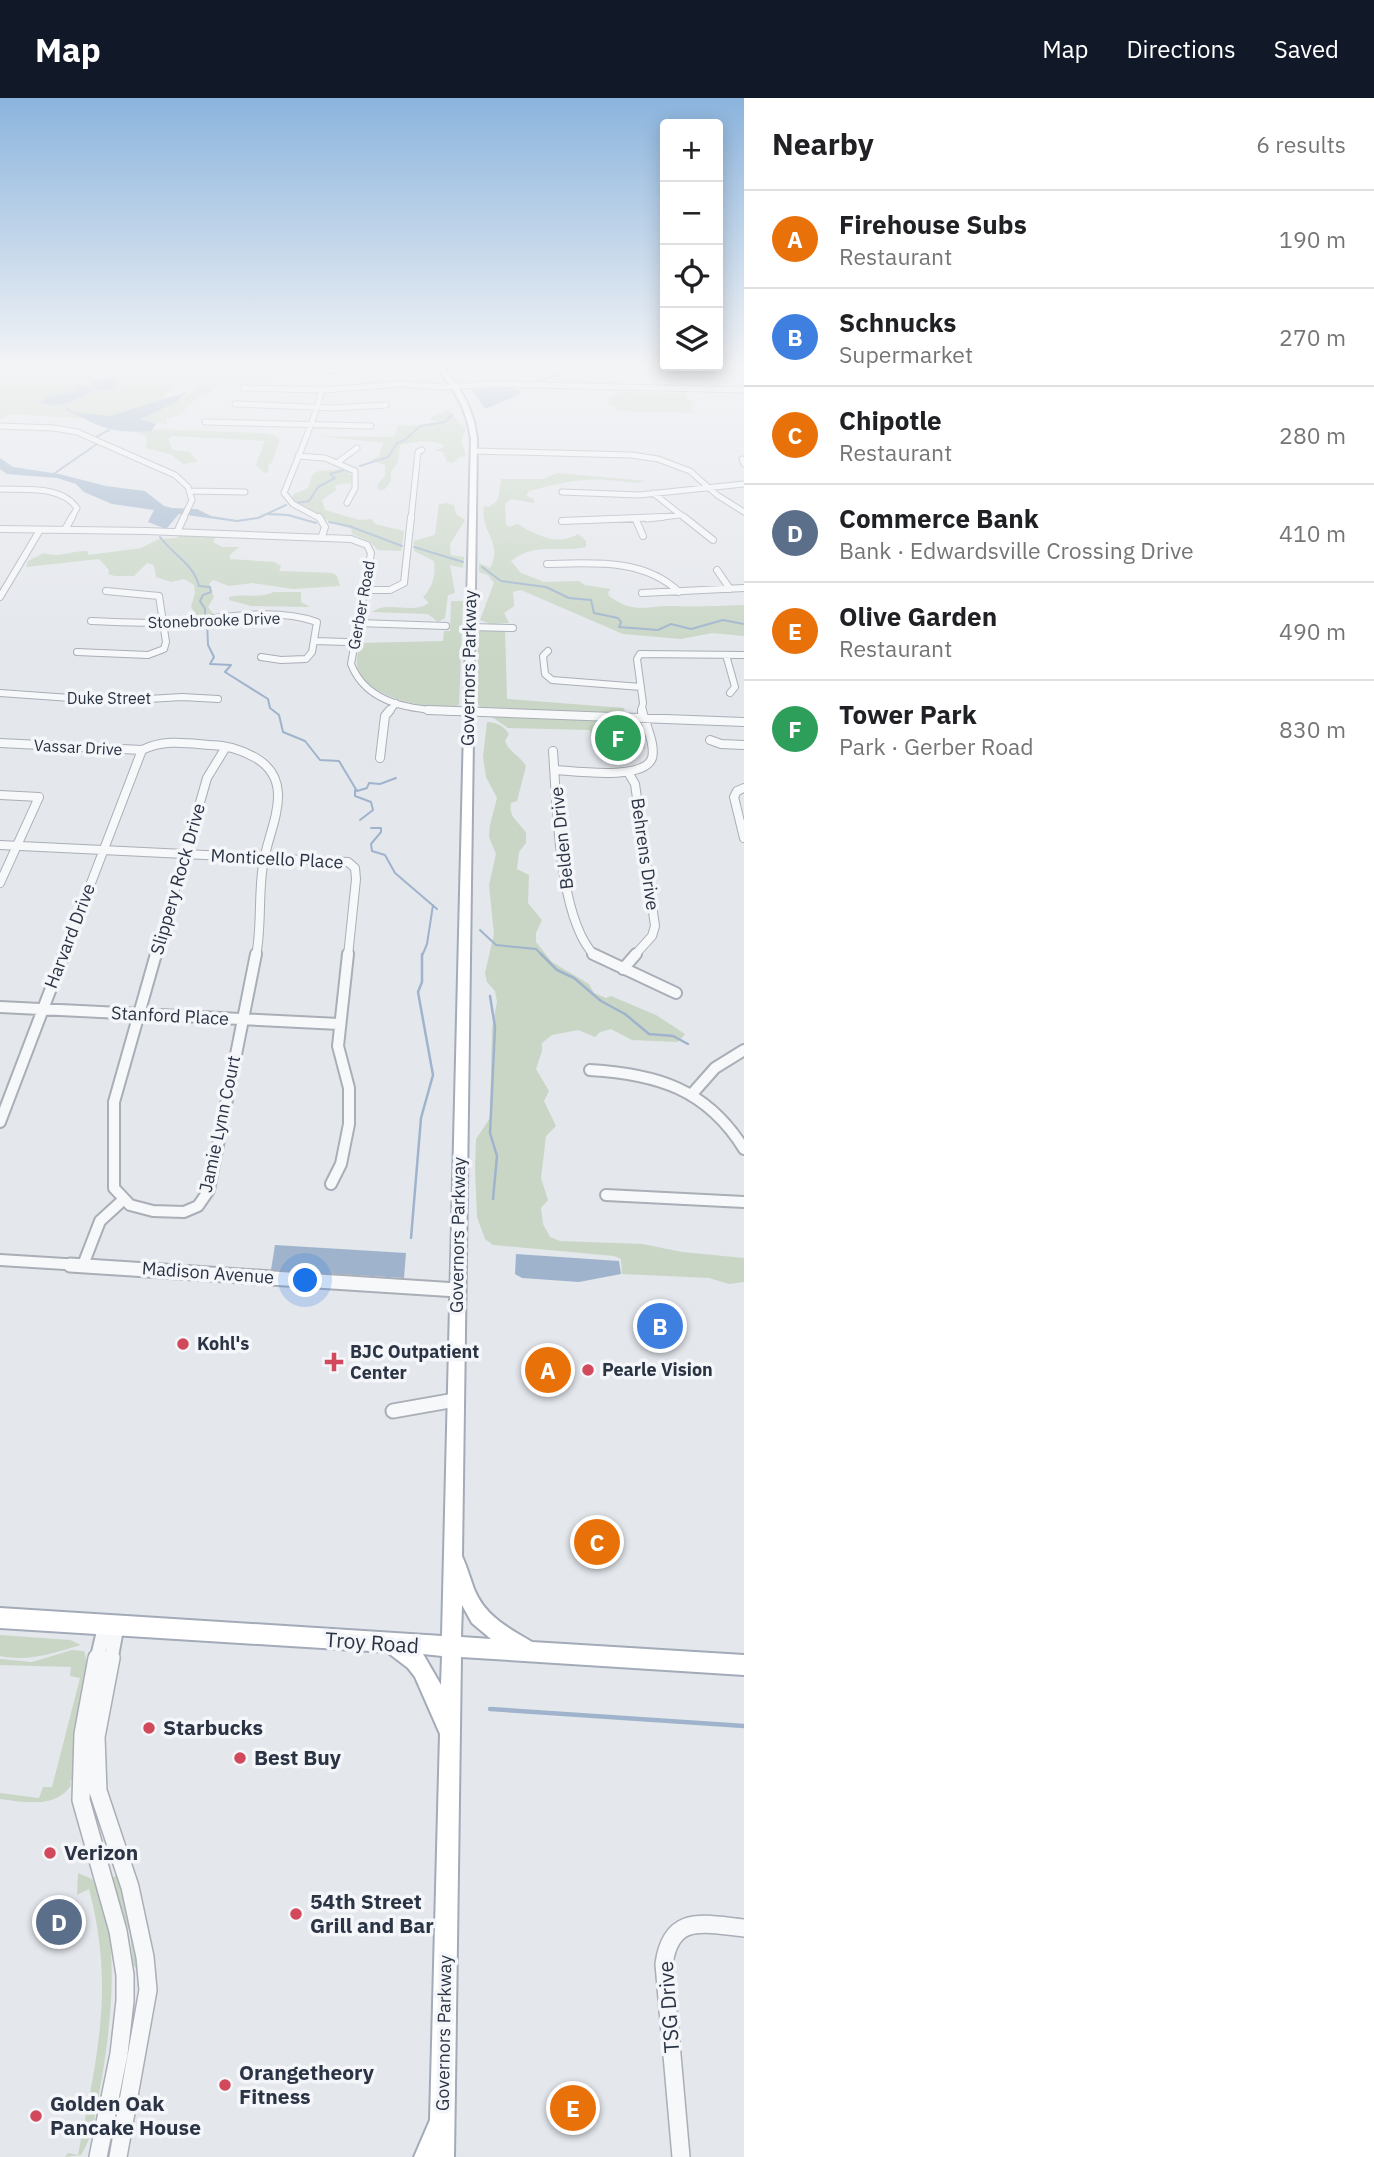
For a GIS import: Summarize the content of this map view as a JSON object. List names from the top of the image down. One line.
{"streets":{"main road":["Governors Parkway","Troy Road"],"street":["Gerber Road","Stonebrooke Drive","Duke Street","Vassar Drive","Belden Drive","Behrens Drive","Monticello Place","Slippery Rock Drive","Harvard Drive","Stanford Place","Jamie Lynn Court","Madison Avenue","TSG Drive"]},"crossings":[["Gerber Road","Governors Parkway"],["Governors Parkway","Madison Avenue"],["Governors Parkway","Troy Road"],["Vassar Drive","Monticello Place"],["Vassar Drive","Slippery Rock Drive"],["Vassar Drive","Harvard Drive"],["Vassar Drive","Stanford Place"],["Vassar Drive","Jamie Lynn Court"],["Belden Drive","Behrens Drive"],["Monticello Place","Slippery Rock Drive"],["Monticello Place","Harvard Drive"],["Monticello Place","Stanford Place"],["Slippery Rock Drive","Stanford Place"],["Harvard Drive","Stanford Place"],["Stanford Place","Jamie Lynn Court"]],"places":{"other":["Kohl's","Pearle Vision","Starbucks","Best Buy","Verizon","54th Street Grill and Bar","Orangetheory Fitness","Golden Oak Pancake House"],"health":["BJC Outpatient Center"]},"page":{"header":"Map","nav":["Map","Directions","Saved"],"heading":["Nearby","6 results"],"map_buttons":["+","−"],"list":[{"mark":"A","name":"Firehouse Subs","note":"Restaurant","value":"190 m"},{"mark":"B","name":"Schnucks","note":"Supermarket","value":"270 m"},{"mark":"C","name":"Chipotle","note":"Restaurant","value":"280 m"},{"mark":"D","name":"Commerce Bank","note":"Bank · Edwardsville Crossing Drive","value":"410 m"},{"mark":"E","name":"Olive Garden","note":"Restaurant","value":"490 m"},{"mark":"F","name":"Tower Park","note":"Park · Gerber Road","value":"830 m"}],"pins":["F","B","A","C","D","E"]}}
